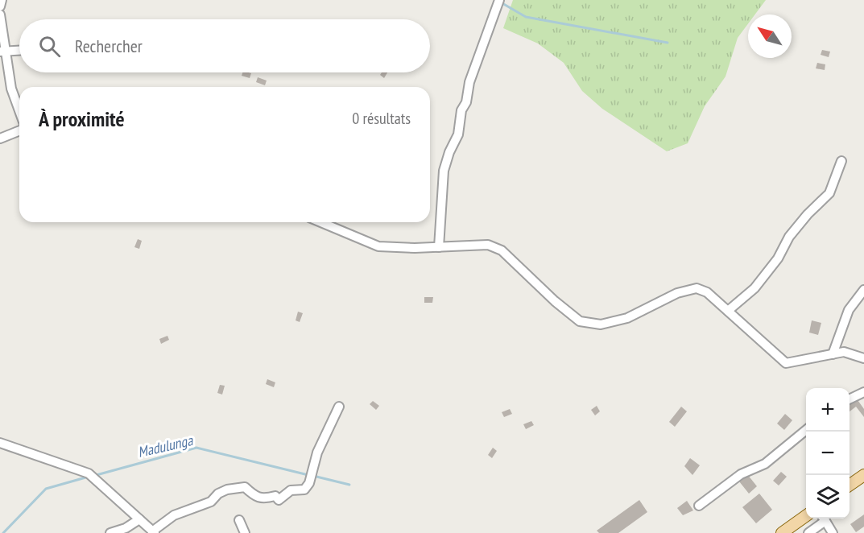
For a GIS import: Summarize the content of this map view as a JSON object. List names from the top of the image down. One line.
{"water":["Madulunga"],"north":"top left","page":{"search":"Rechercher","heading":["À proximité","0 résultats"],"map_buttons":["+","−"]}}
